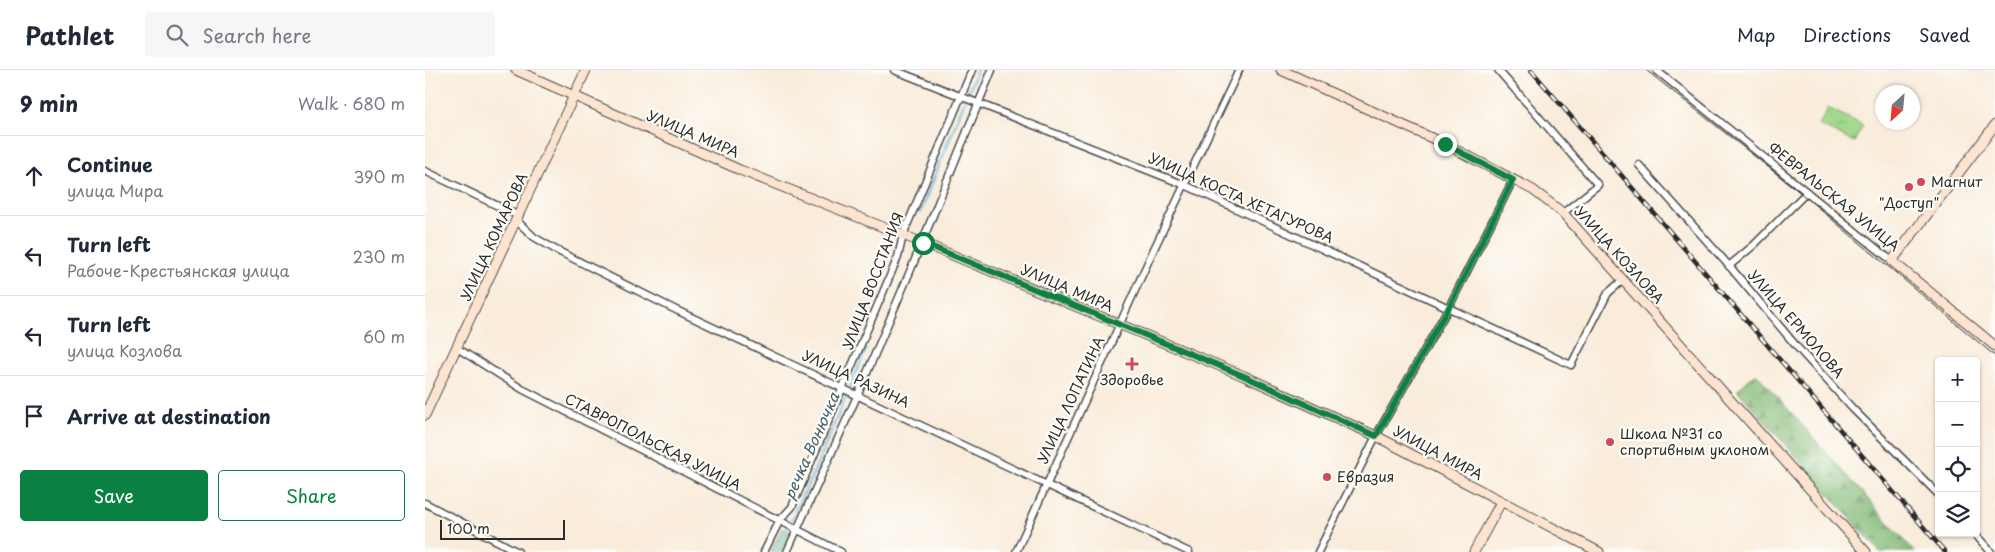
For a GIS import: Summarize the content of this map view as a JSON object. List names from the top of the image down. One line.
{"streets":{"main road":["УЛИЦА МИРА","ФЕВРАЛЬСКАЯ УЛИЦА","УЛИЦА КОМАРОВА","УЛИЦА КОЗЛОВА"],"street":["УЛИЦА КОСТА ХЕТАГУРОВА","УЛИЦА ВОССТАНИЯ","УЛИЦА ЕРМОЛОВА","УЛИЦА РАЗИНА","УЛИЦА ЛОПАТИНА","СТАВРОПОЛЬСКАЯ УЛИЦА"]},"crossings":[["УЛИЦА МИРА","УЛИЦА КОМАРОВА"],["УЛИЦА МИРА","УЛИЦА ВОССТАНИЯ"],["УЛИЦА МИРА","УЛИЦА ЛОПАТИНА"],["УЛИЦА КОСТА ХЕТАГУРОВА","УЛИЦА КОЗЛОВА"],["УЛИЦА КОСТА ХЕТАГУРОВА","УЛИЦА ВОССТАНИЯ"],["УЛИЦА КОСТА ХЕТАГУРОВА","УЛИЦА ЛОПАТИНА"],["УЛИЦА КОМАРОВА","УЛИЦА РАЗИНА"],["УЛИЦА КОМАРОВА","СТАВРОПОЛЬСКАЯ УЛИЦА"],["УЛИЦА ВОССТАНИЯ","УЛИЦА РАЗИНА"],["УЛИЦА ВОССТАНИЯ","СТАВРОПОЛЬСКАЯ УЛИЦА"],["УЛИЦА РАЗИНА","УЛИЦА ЛОПАТИНА"]],"water":["речка Вонючка"],"places":{"other":["Магнит","\"Доступ\"","Школа №31 со спортивным уклоном","Евразия"],"health":["Здоровье"]},"scale_bar":"100 m","north":"bottom left","page":{"header":"Pathlet","search":"Search here","nav":["Map","Directions","Saved"],"heading":["9 min","Walk · 680 m"],"list":[["Continue","улица Мира","390 m"],["Turn left","Рабоче-Крестьянская улица","230 m"],["Turn left","улица Козлова","60 m"],"Arrive at destination"],"map_buttons":["+","−"],"buttons":["Save","Share"],"scale":"100 m"}}
